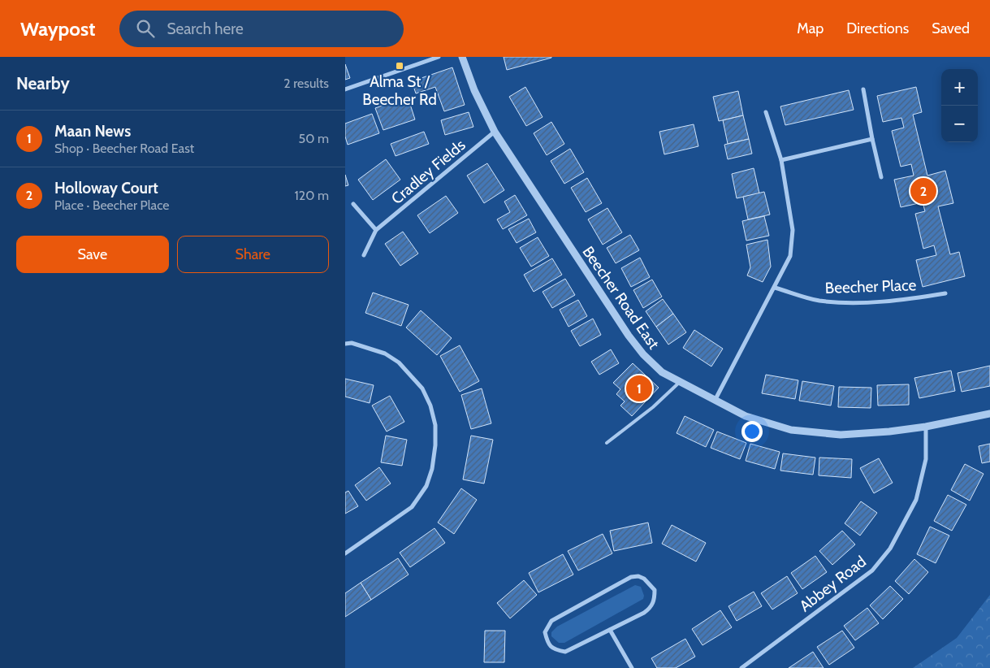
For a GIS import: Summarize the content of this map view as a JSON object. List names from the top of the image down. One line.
{"streets":{"street":["Cradley Fields","Beecher Place","Beecher Road East","Abbey Road"]},"crossings":[["Cradley Fields","Beecher Road East"],["Beecher Road East","Abbey Road"]],"places":{"transit":["Alma St / Beecher Rd"]},"page":{"header":"Waypost","search":"Search here","nav":["Map","Directions","Saved"],"heading":["Nearby","2 results"],"map_buttons":["+","−"],"list":[{"mark":"1","name":"Maan News","note":"Shop · Beecher Road East","value":"50 m"},{"mark":"2","name":"Holloway Court","note":"Place · Beecher Place","value":"120 m"}],"pins":["2","1"],"buttons":["Save","Share"]}}
